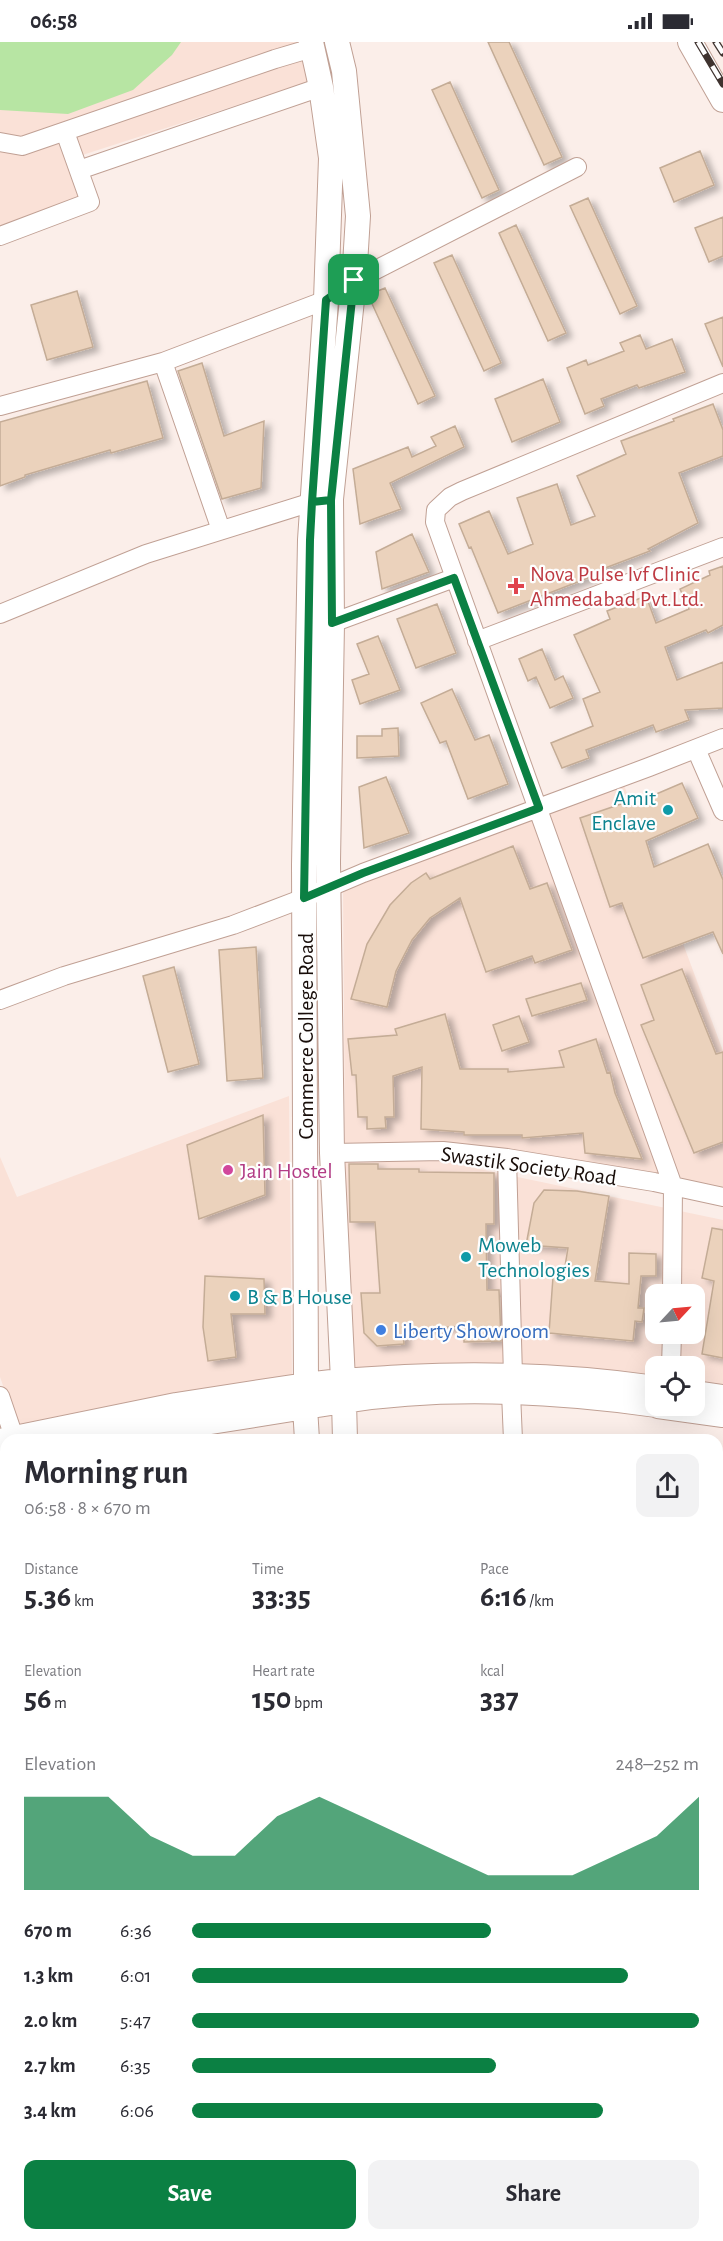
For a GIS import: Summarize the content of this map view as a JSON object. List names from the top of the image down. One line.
{"streets":{"main road":["Commerce College Road"],"street":["Swastik Society Road"]},"crossings":[["Commerce College Road","Swastik Society Road"]],"places":{"health":["Nova Pulse Ivf Clinic Ahmedabad Pvt.Ltd."],"other":["Amit Enclave","Jain Hostel","Moweb Technologies","B & B House","Liberty Showroom"]},"north":"top right","page":{"status":"06:58","heading":["Morning run","06:58 · 8 × 670 m"],"stats":[["Distance","5.36 km"],["Time","33:35"],["Pace","6:16 /km"],["Elevation","56 m"],["Heart rate","150 bpm"],["kcal","337"]],"chart":["Elevation","248–252 m"],"list":[{"name":"670 m","note":"6:36"},{"name":"1.3 km","note":"6:01"},{"name":"2.0 km","note":"5:47"},{"name":"2.7 km","note":"6:35"},{"name":"3.4 km","note":"6:06"}],"buttons":["Save","Share"]}}
